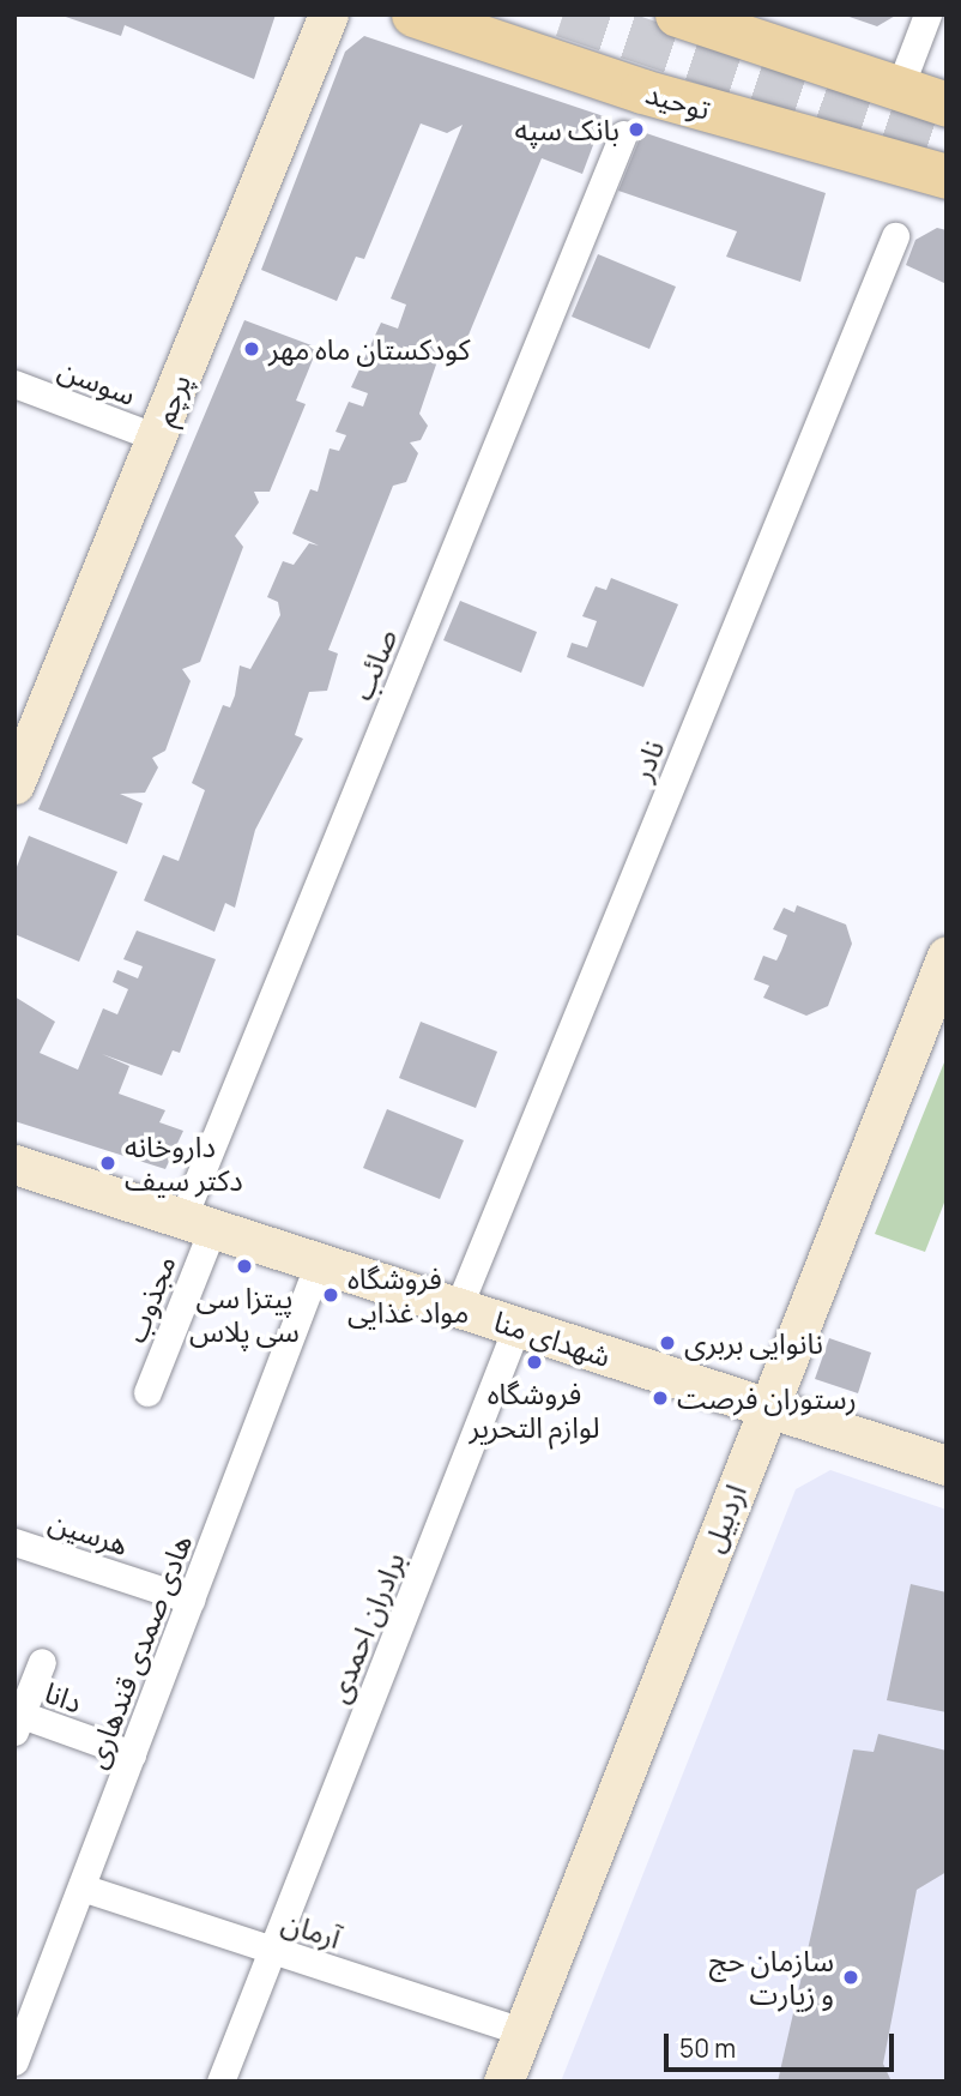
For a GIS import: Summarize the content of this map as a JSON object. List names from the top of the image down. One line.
{"streets":{"main road":["توحید"],"street":["سوسن","پرچم","صائب","نادر","مجذوب","شهدای منا","اردبیل","هرسین","برادران احمدی","هادی صمدی قندهاری","دانا","آرمان"]},"crossings":[["سوسن","پرچم"],["صائب","مجذوب"],["صائب","شهدای منا"],["نادر","شهدای منا"],["مجذوب","شهدای منا"],["شهدای منا","اردبیل"],["شهدای منا","برادران احمدی"],["شهدای منا","هادی صمدی قندهاری"],["اردبیل","آرمان"],["هرسین","هادی صمدی قندهاری"],["برادران احمدی","آرمان"],["هادی صمدی قندهاری","دانا"],["هادی صمدی قندهاری","آرمان"]],"places":["بانک سپه","کودکستان ماه مهر","داروخانه دکتر سیف","پیتزا سی سی پلاس","فروشگاه مواد غذایی","نانوایی بربری","فروشگاه لوازم التحریر","رستوران فرصت","سازمان حج و زیارت"],"scale_bar":"50 m"}
